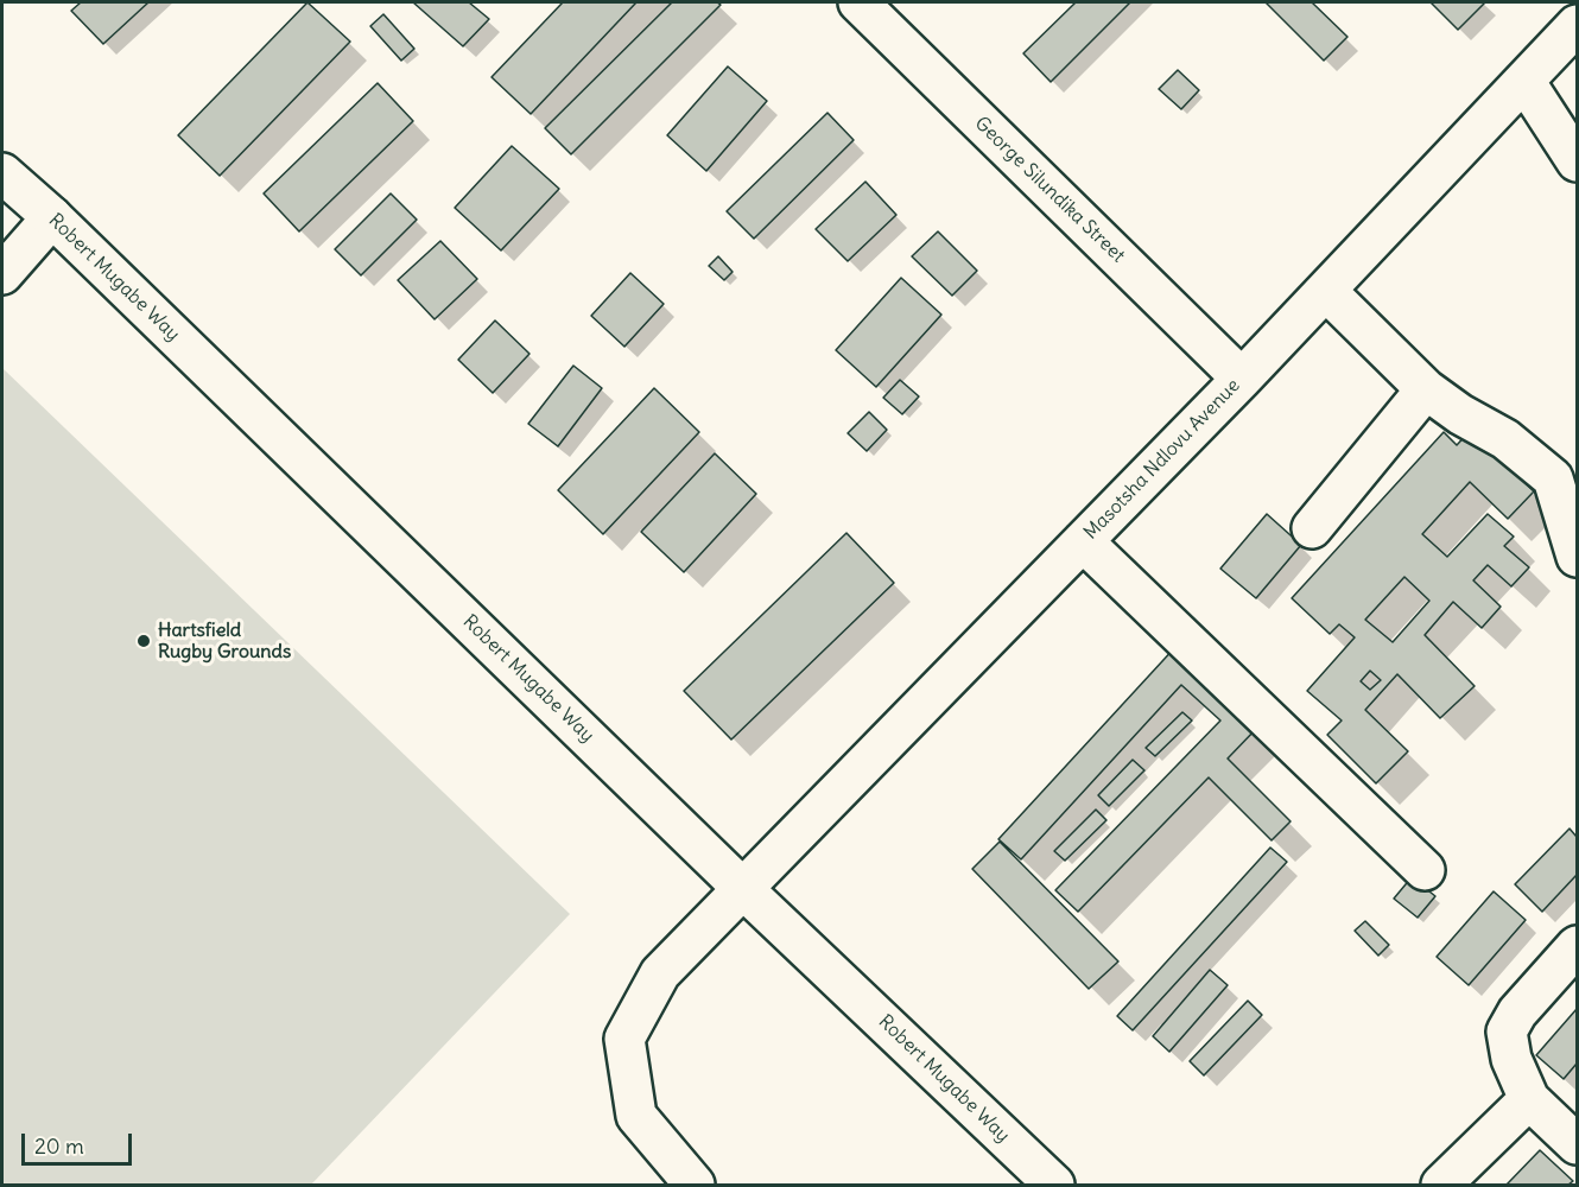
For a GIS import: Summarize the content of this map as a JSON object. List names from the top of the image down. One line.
{"streets":{"street":["George Silundika Street","Robert Mugabe Way","Masotsha Ndlovu Avenue"]},"crossings":[["George Silundika Street","Masotsha Ndlovu Avenue"],["Robert Mugabe Way","Masotsha Ndlovu Avenue"]],"places":["Hartsfield Rugby Grounds"],"scale_bar":"20 m"}
